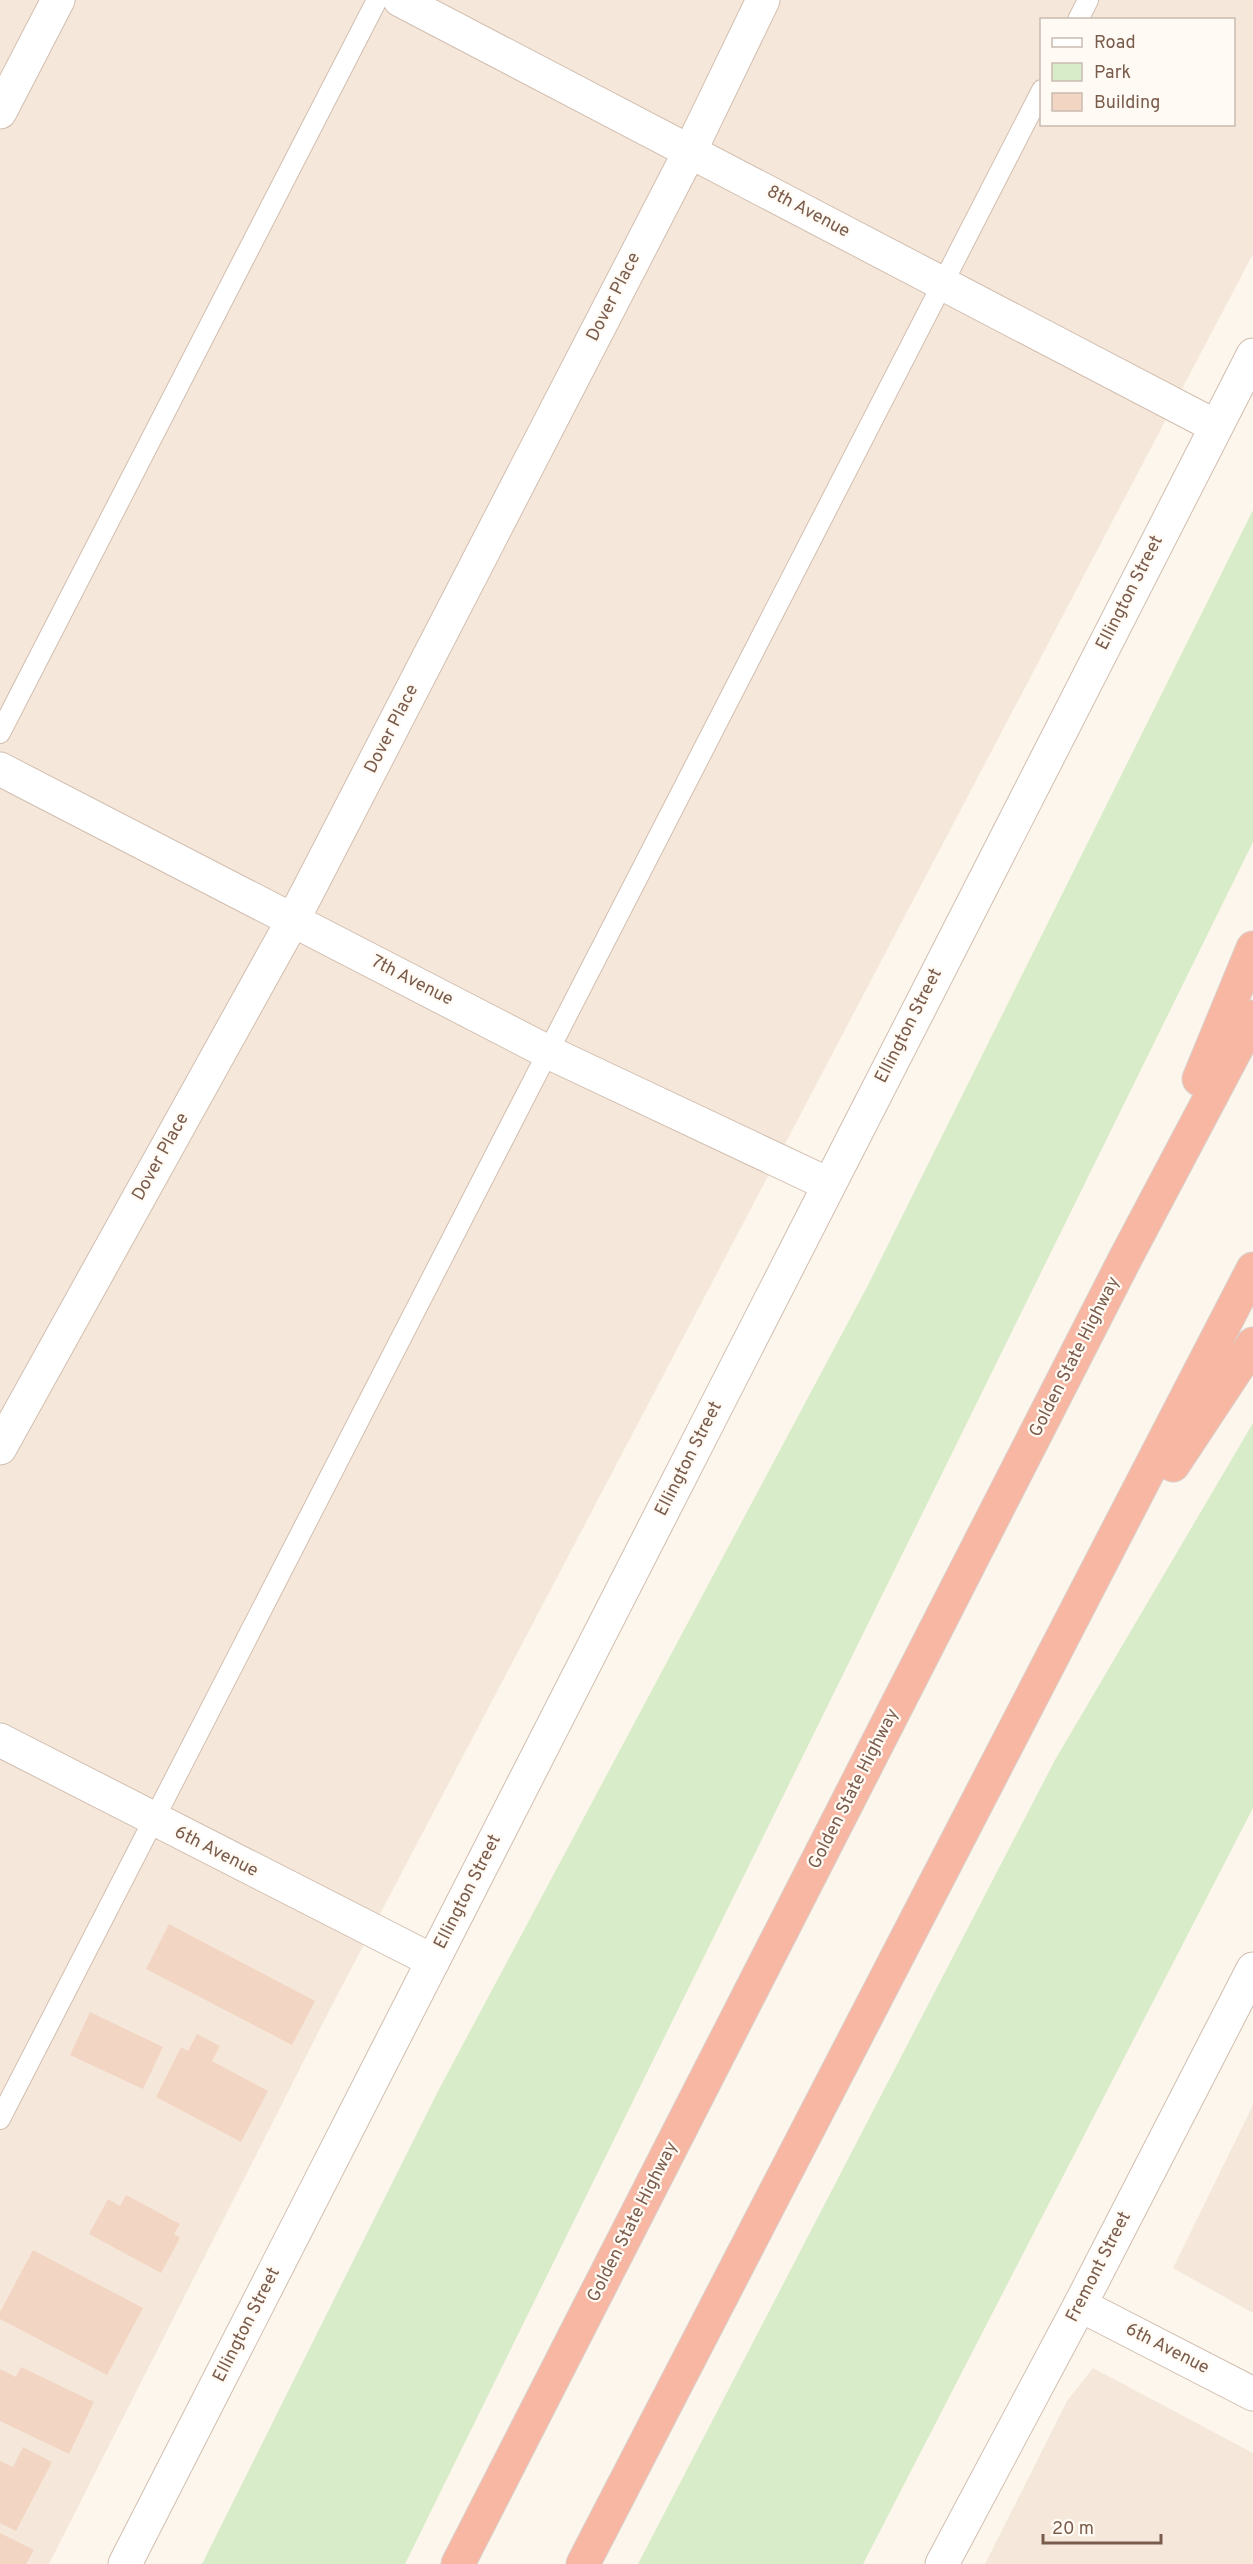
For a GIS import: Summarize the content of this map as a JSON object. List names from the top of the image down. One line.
{"streets":{"highway":["Golden State Highway"],"street":["8th Avenue","Dover Place","Ellington Street","7th Avenue","6th Avenue","Fremont Street"]},"crossings":[["8th Avenue","Dover Place"],["8th Avenue","Ellington Street"],["Dover Place","7th Avenue"],["Ellington Street","7th Avenue"],["Ellington Street","6th Avenue"],["6th Avenue","Fremont Street"]],"legend":["Road","Park","Building"],"scale_bar":"20 m"}
